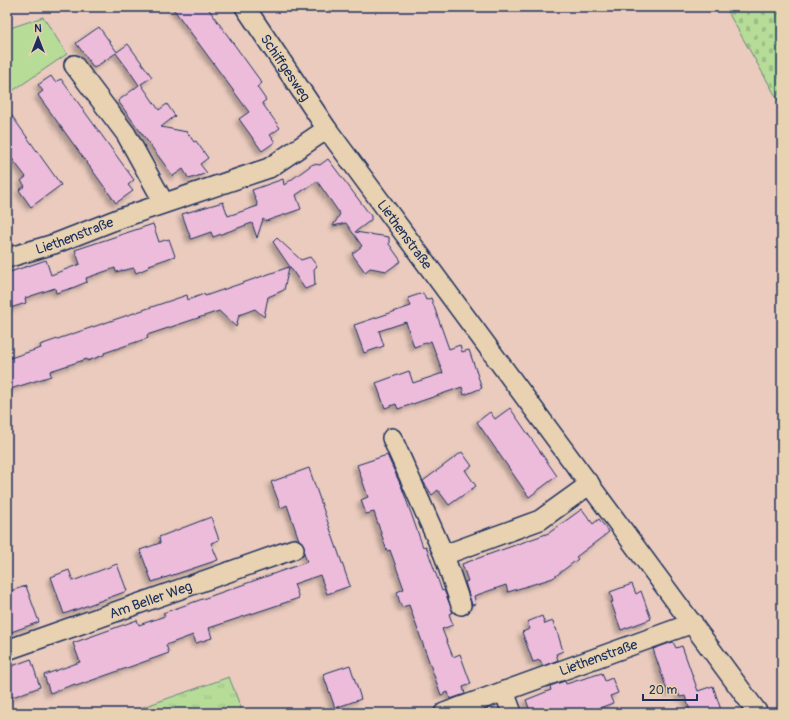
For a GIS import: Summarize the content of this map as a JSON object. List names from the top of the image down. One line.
{"streets":{"street":["Schiffgesweg","Liethenstraße","Am Beller Weg"]},"crossings":[["Schiffgesweg","Liethenstraße"]],"scale_bar":"20 m","north":"top"}
